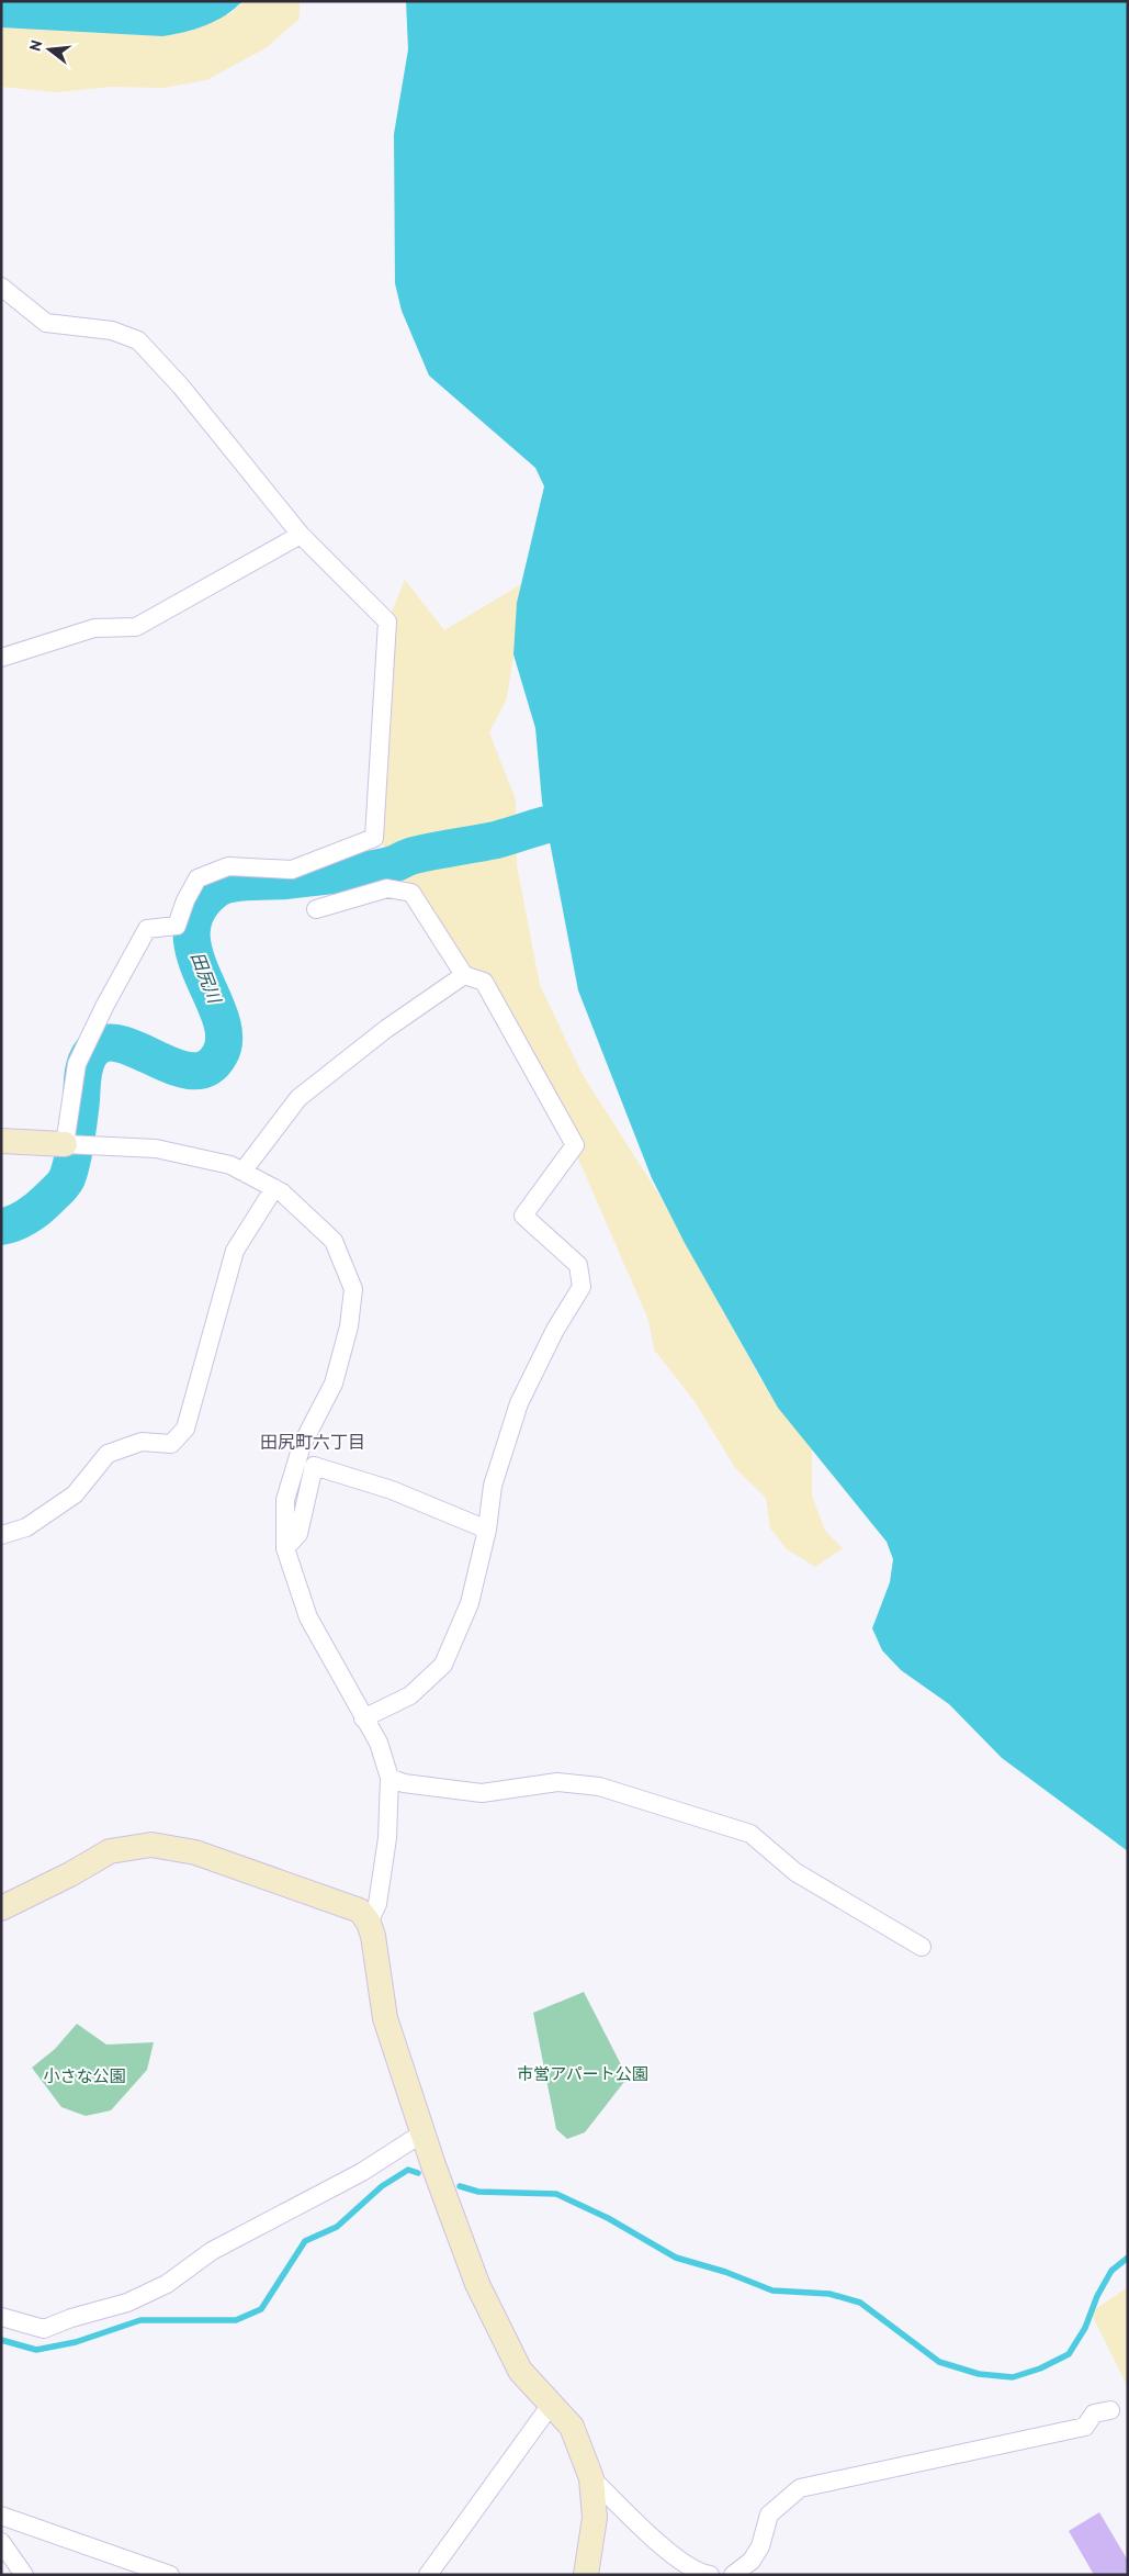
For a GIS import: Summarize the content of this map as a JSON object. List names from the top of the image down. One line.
{"districts":["田尻町六丁目"],"water":["田尻川"],"parks":["市営アパート公園","小さな公園"],"north":"left"}
